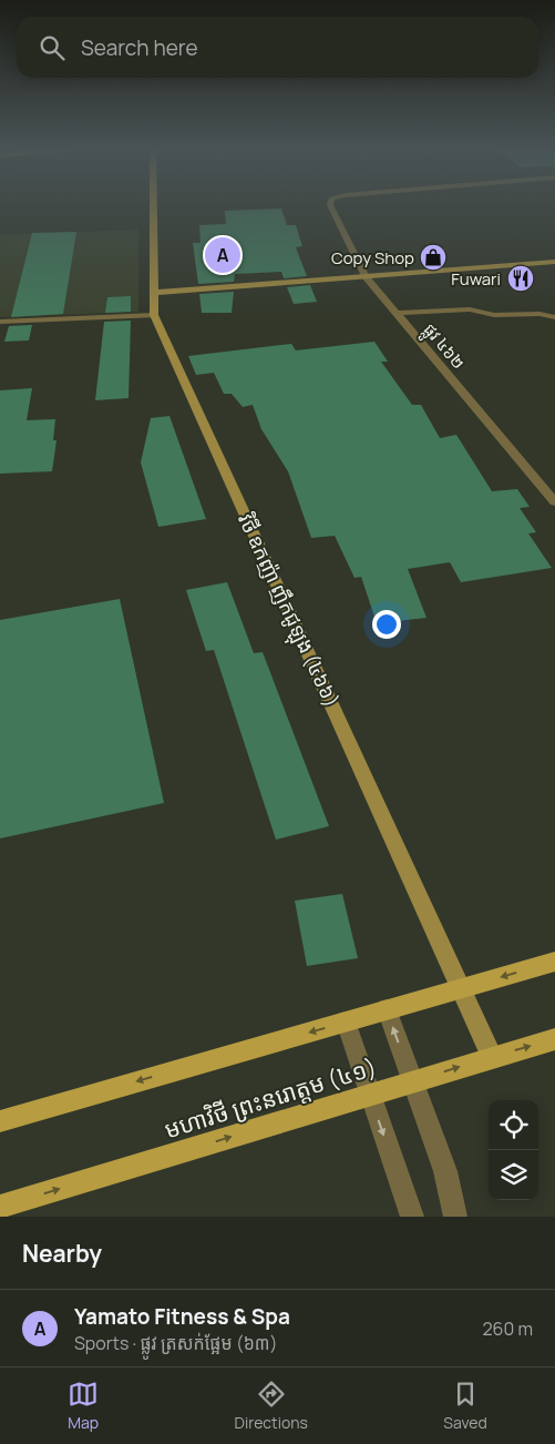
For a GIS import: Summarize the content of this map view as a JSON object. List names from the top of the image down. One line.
{"streets":{"main road":["មហាវិថី ព្រះនរោត្តម (៤១)"],"street":["ផ្លូវ ៤៦២","វិថី ឧកញ៉ា ញឹកជូឡុង (៤៦៦)"]},"crossings":[["វិថី ឧកញ៉ា ញឹកជូឡុង (៤៦៦)","មហាវិថី ព្រះនរោត្តម (៤១)"]],"places":{"shop":["Copy Shop"],"restaurant":["Fuwari"]},"page":{"search":"Search here","pins":"A","heading":"Nearby","list":[{"mark":"A","name":"Yamato Fitness & Spa","note":"Sports · ផ្លូវ ត្រសក់ផ្អែម (៦៣)","value":"260 m"}],"nav":["Map","Directions","Saved"]}}
